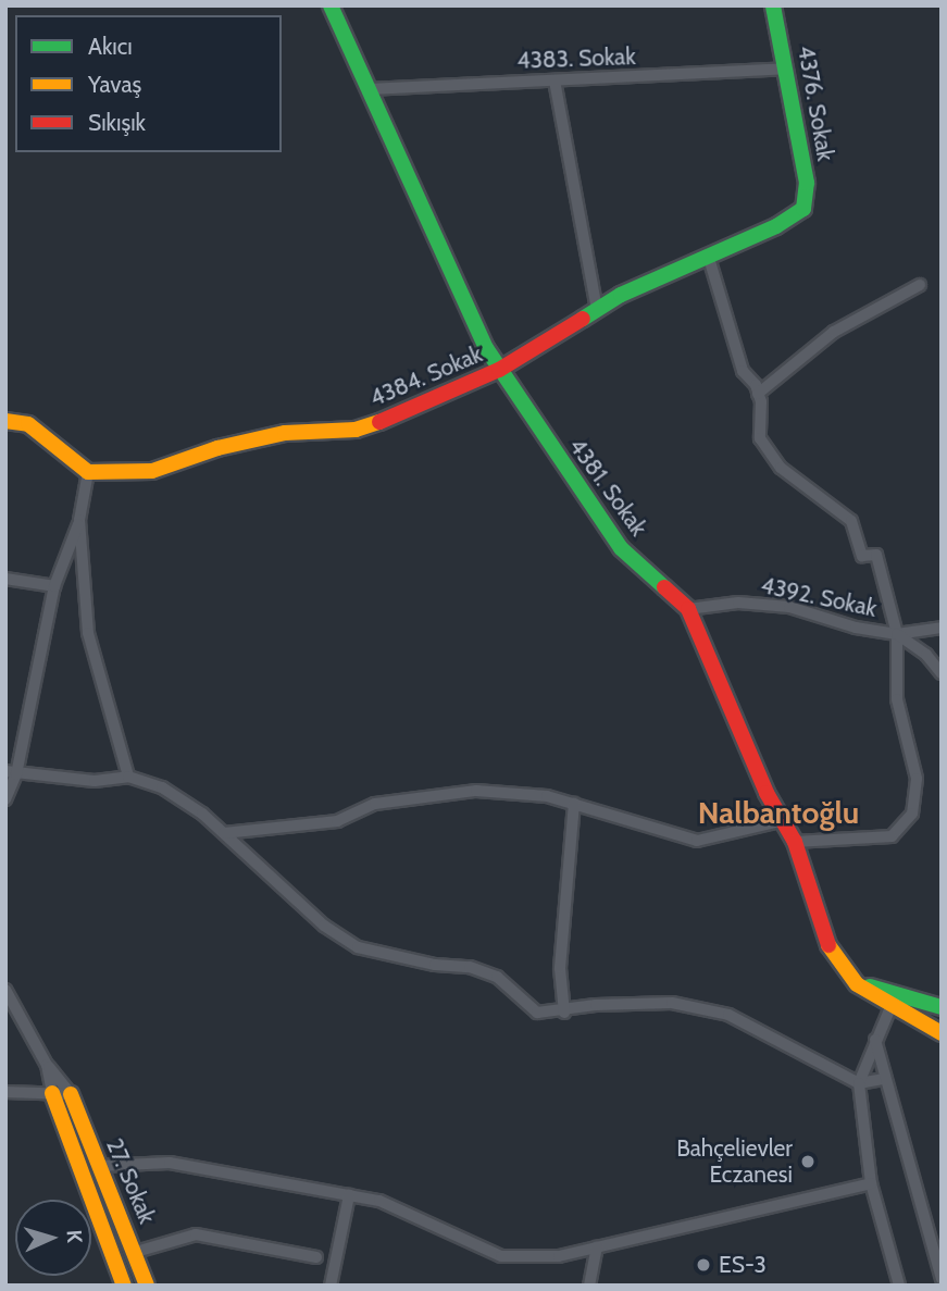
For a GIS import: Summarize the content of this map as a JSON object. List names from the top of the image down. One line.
{"streets":{"street":["4383. Sokak","4376. Sokak","4384. Sokak","4381. Sokak","4392. Sokak","27. Sokak"]},"crossings":[["4383. Sokak","4376. Sokak"],["4383. Sokak","4381. Sokak"],["4376. Sokak","4384. Sokak"],["4384. Sokak","4381. Sokak"],["4381. Sokak","4392. Sokak"]],"districts":["Nalbantoğlu"],"places":["Bahçelievler Eczanesi","ES-3"],"legend":["Akıcı","Yavaş","Sıkışık"],"north":"right"}
